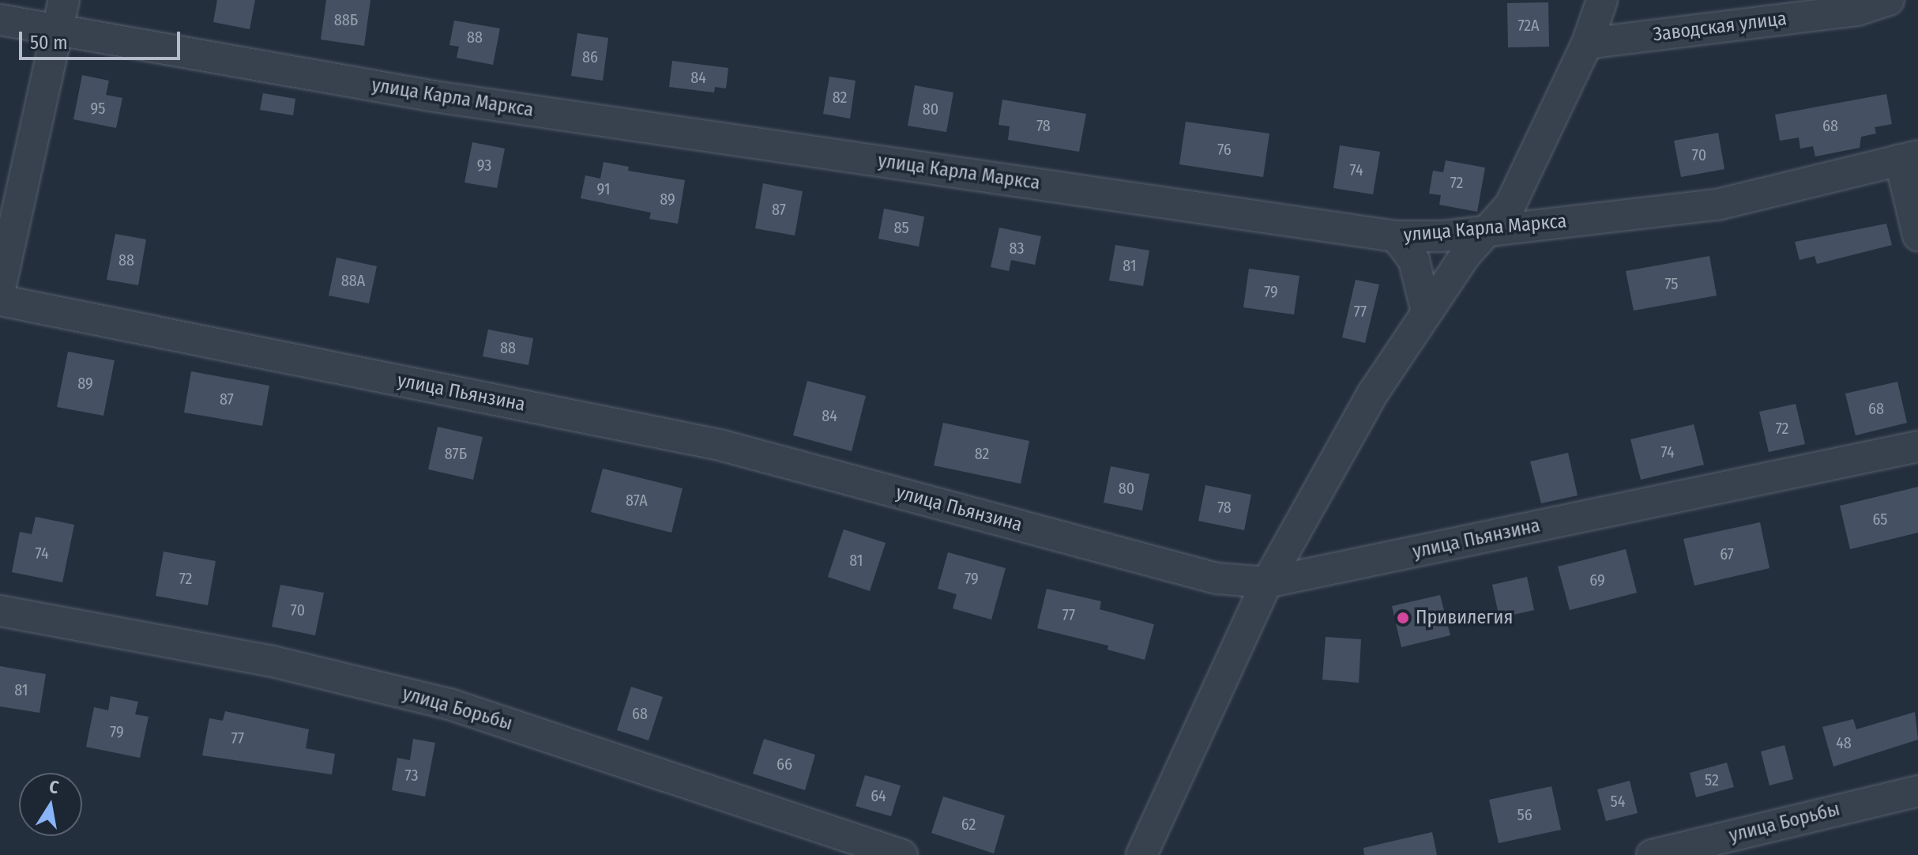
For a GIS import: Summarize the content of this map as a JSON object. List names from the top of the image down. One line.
{"streets":{"street":["Заводская улица","улица Карла Маркса","улица Пьянзина","улица Борьбы"]},"places":["Привилегия"],"house_numbers":["88Б","72А","88","86","84","82","95","80","78","68","76","70","93","74","72","91","89","87","85","83","88","81","88А","75","79","77","88","89","87","68","84","72","74","87Б","82","80","87А","78","65","74","67","81","72","79","69","70","77","81","68","79","77","48","66","73","52","64","54","56","62"],"scale_bar":"50 m","north":"top"}
